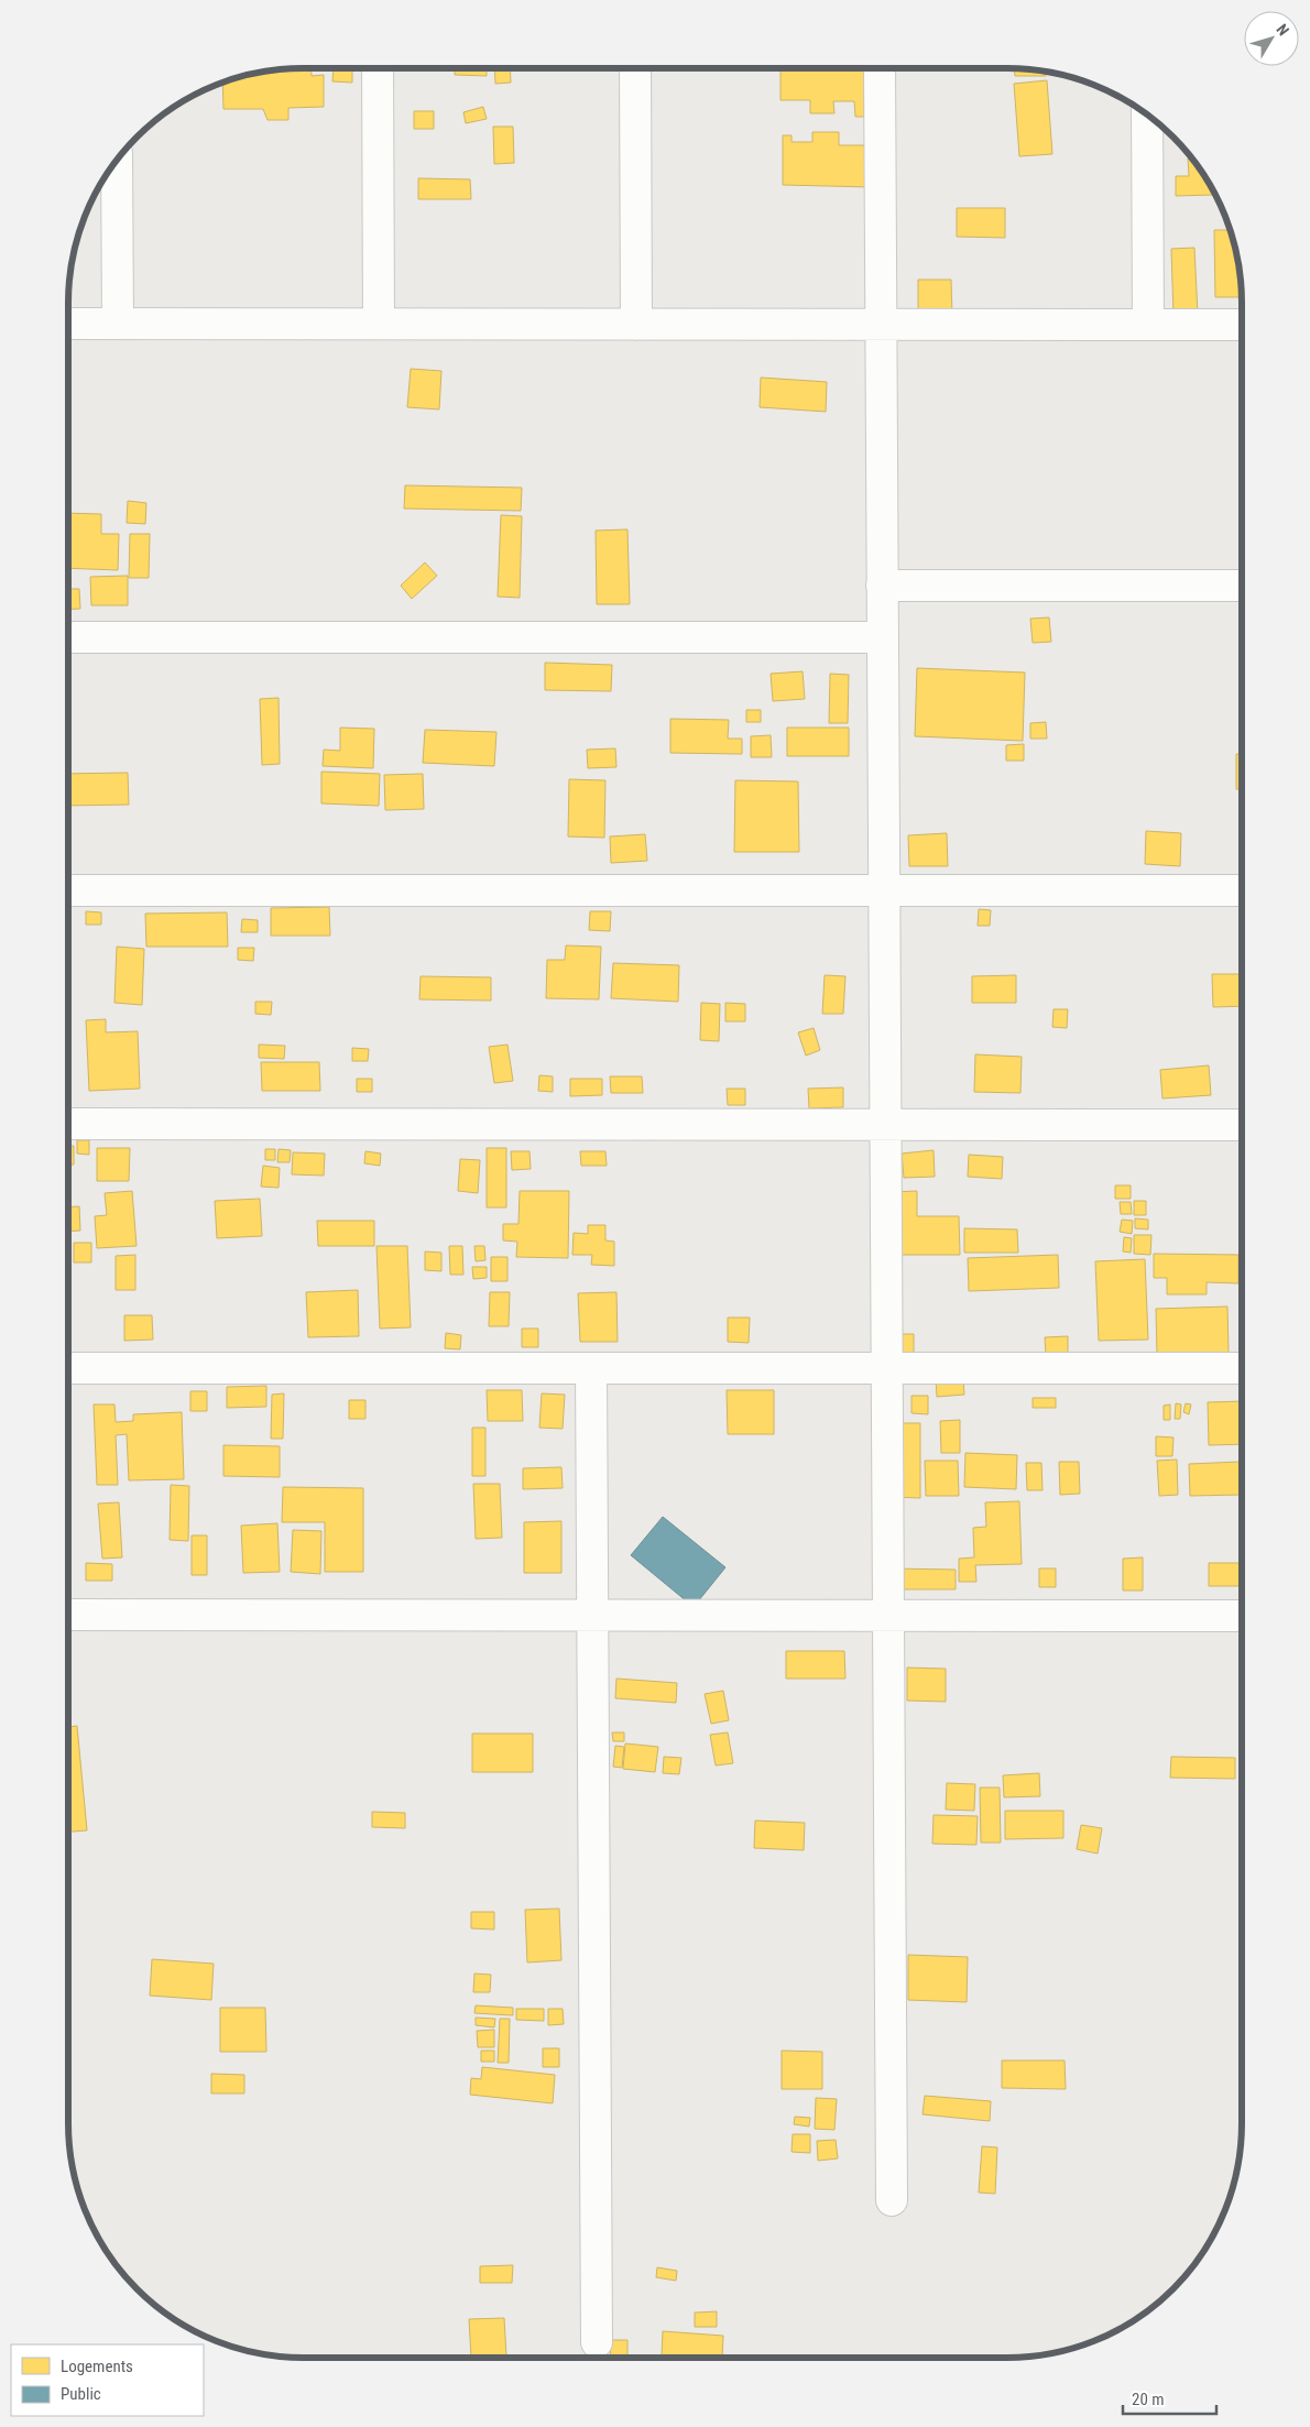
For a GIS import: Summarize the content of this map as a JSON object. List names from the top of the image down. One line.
{"legend":["Logements","Public"],"scale_bar":"20 m","north":"top right"}
